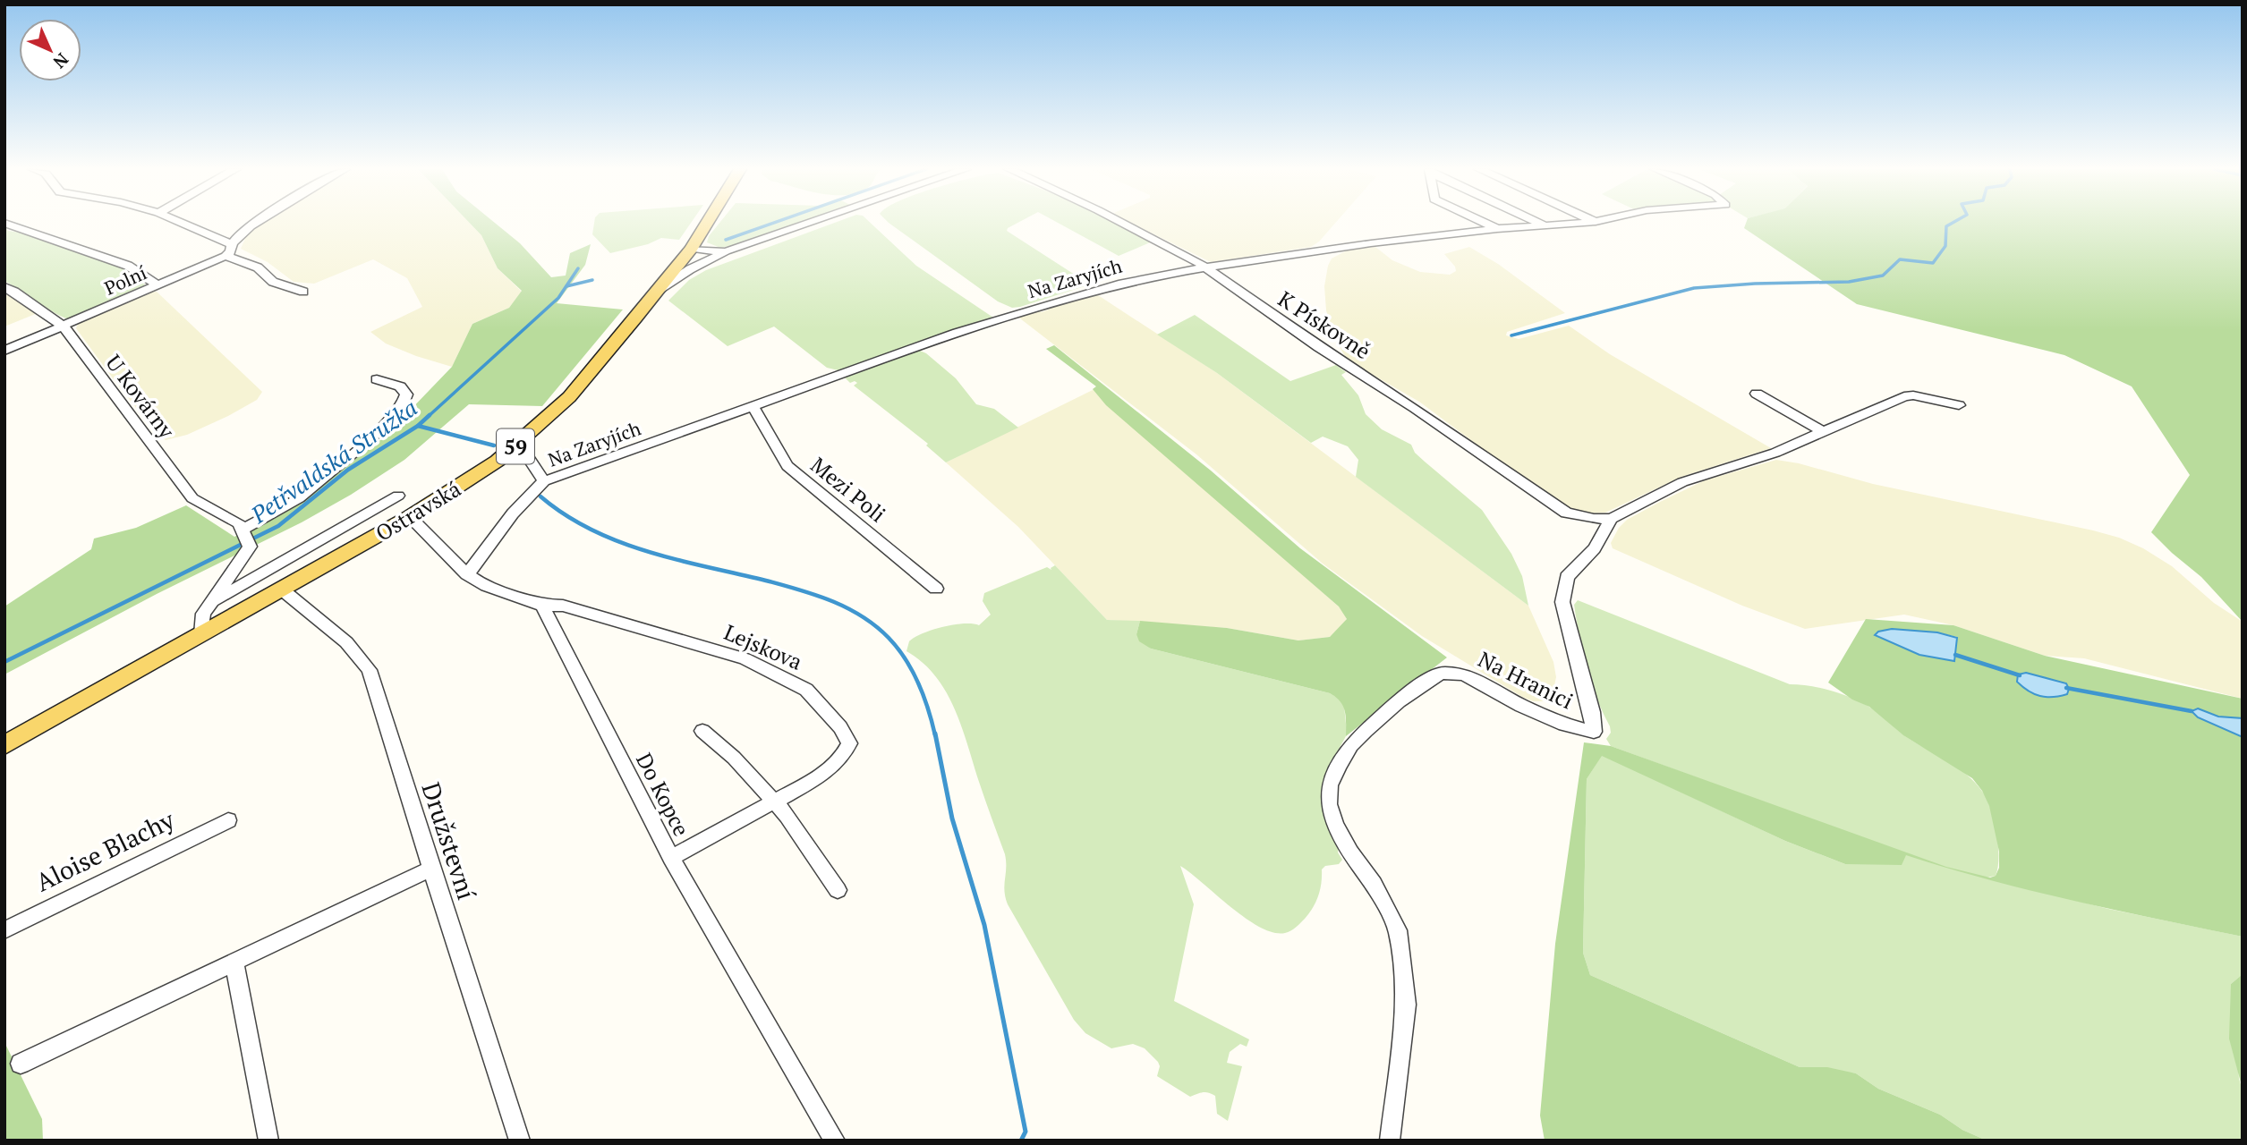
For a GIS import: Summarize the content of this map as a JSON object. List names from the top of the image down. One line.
{"streets":{"main road":["59","Ostravská"],"street":["Na Zaryjích","Polní","K Pískovně","U Kovárny","Mezi Poli","Lejskova","Na Hranici","Do Kopce","Družstevní","Aloise Blachy"]},"crossings":[["Na Zaryjích","K Pískovně"],["Na Zaryjích","Mezi Poli"],["Na Zaryjích","Ostravská"],["Polní","U Kovárny"],["K Pískovně","Na Hranici"],["Ostravská","Družstevní"],["Lejskova","Do Kopce"]],"water":["Petřvaldská Stružka"],"north":"bottom right"}
